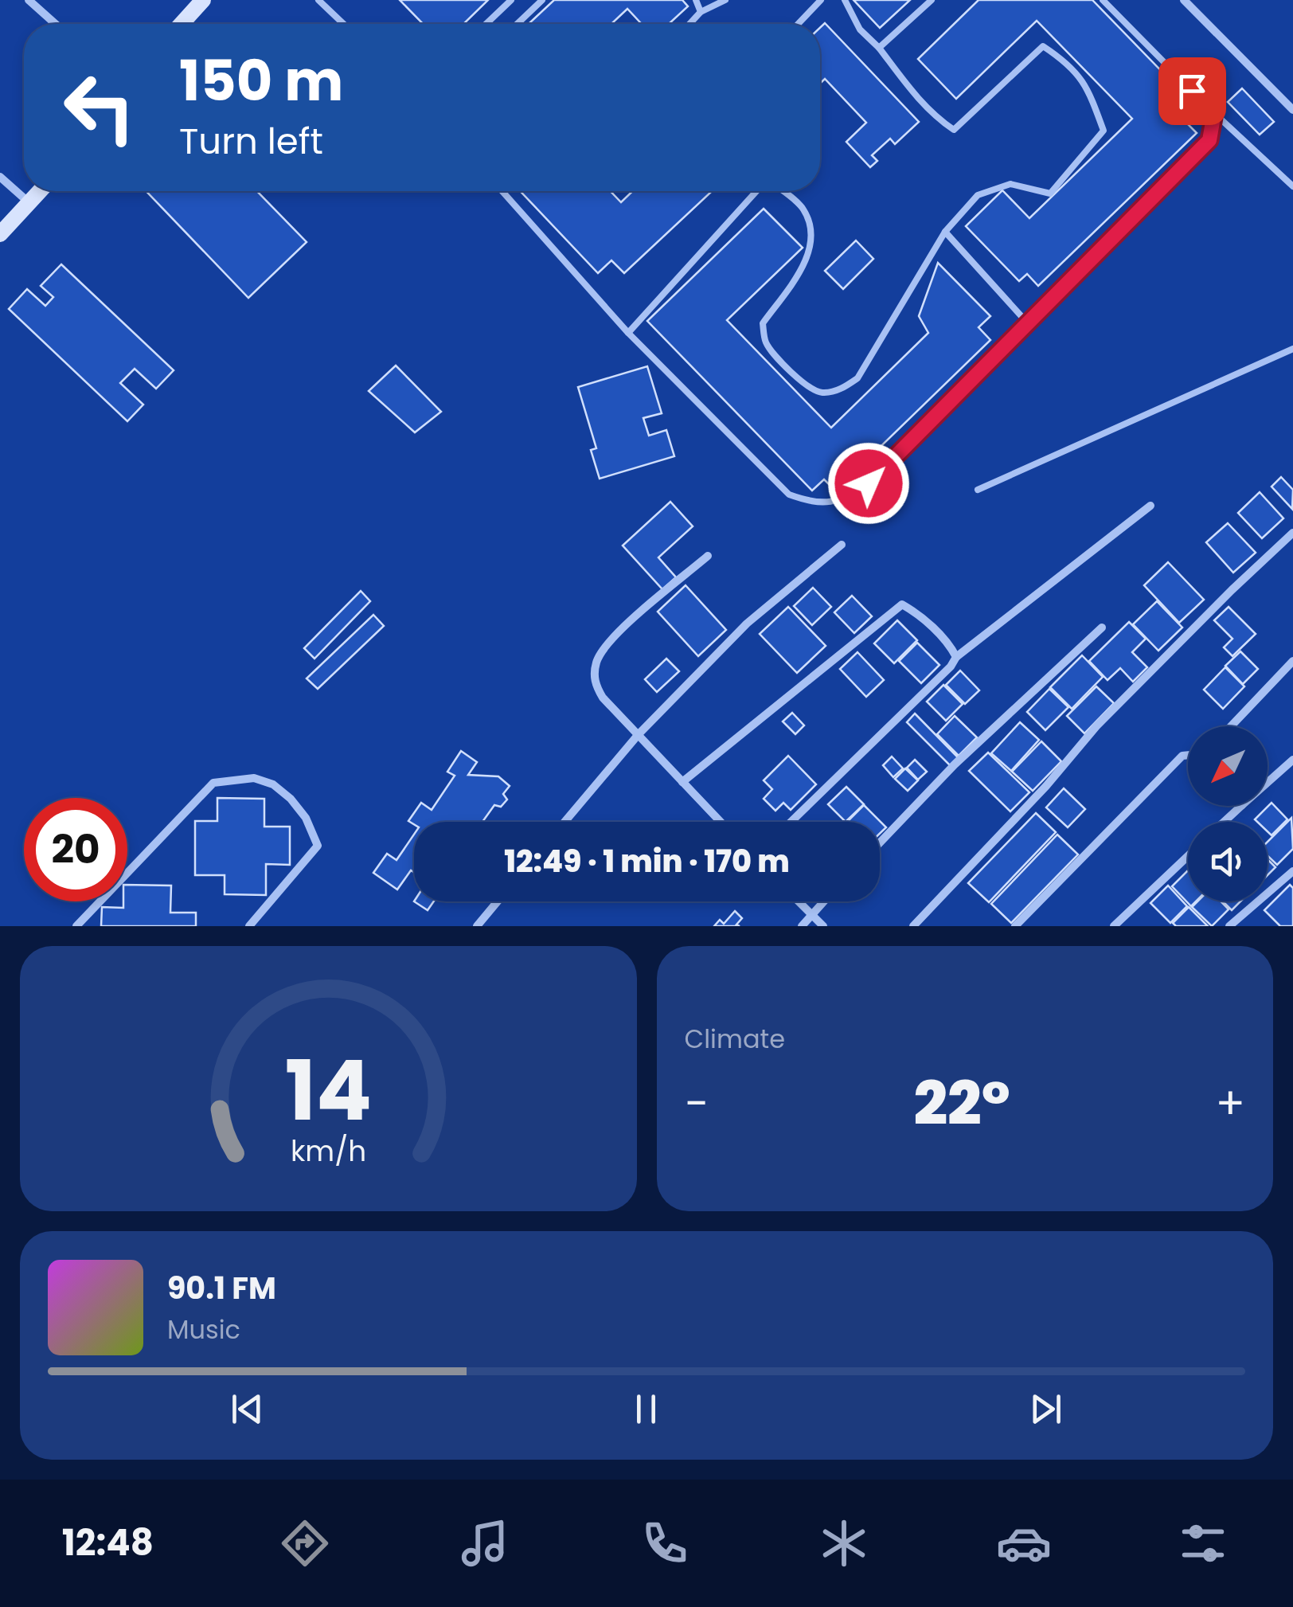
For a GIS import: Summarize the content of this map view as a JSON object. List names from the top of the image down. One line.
{"north":"bottom left","page":{"turn":["150 m","Turn left"],"limit":"20","trip":"12:49 · 1 min · 170 m","tile":"Climate","heat":["−","22°","+"],"song":["90.1 FM","Music"],"tabs":"12:48","gauge":["14","km/h"]}}
